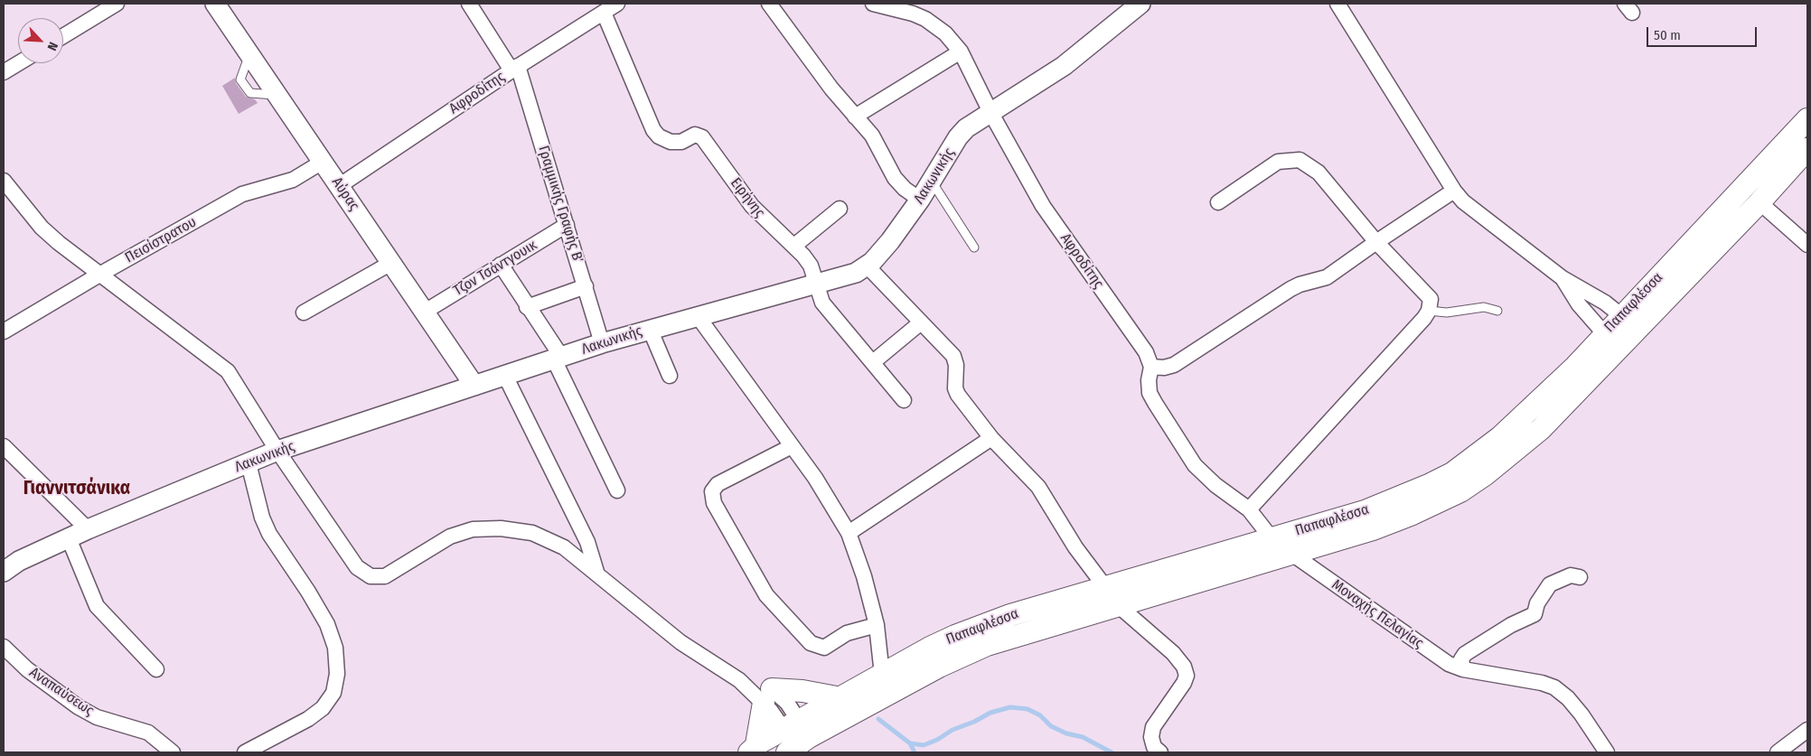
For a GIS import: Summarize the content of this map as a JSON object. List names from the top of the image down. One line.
{"streets":{"main road":["Παπαφλέσσα"],"street":["Αφροδίτης","Λακωνικής","Αύρας","Ειρήνης","Γραμμικής Γραφής Β΄","Πεισίστρατου","Τζον Τσάντγουικ","Μοναχής Πελαγίας","Αναπαύσεως"]},"crossings":[["Αφροδίτης","Λακωνικής"],["Αφροδίτης","Αύρας"],["Αφροδίτης","Ειρήνης"],["Αφροδίτης","Γραμμικής Γραφής Β΄"],["Αφροδίτης","Παπαφλέσσα"],["Λακωνικής","Αύρας"],["Λακωνικής","Ειρήνης"],["Λακωνικής","Γραμμικής Γραφής Β΄"],["Αύρας","Πεισίστρατου"],["Αύρας","Τζον Τσάντγουικ"],["Γραμμικής Γραφής Β΄","Τζον Τσάντγουικ"],["Παπαφλέσσα","Μοναχής Πελαγίας"]],"districts":["Γιαννιτσάνικα"],"scale_bar":"50 m","north":"bottom right"}
